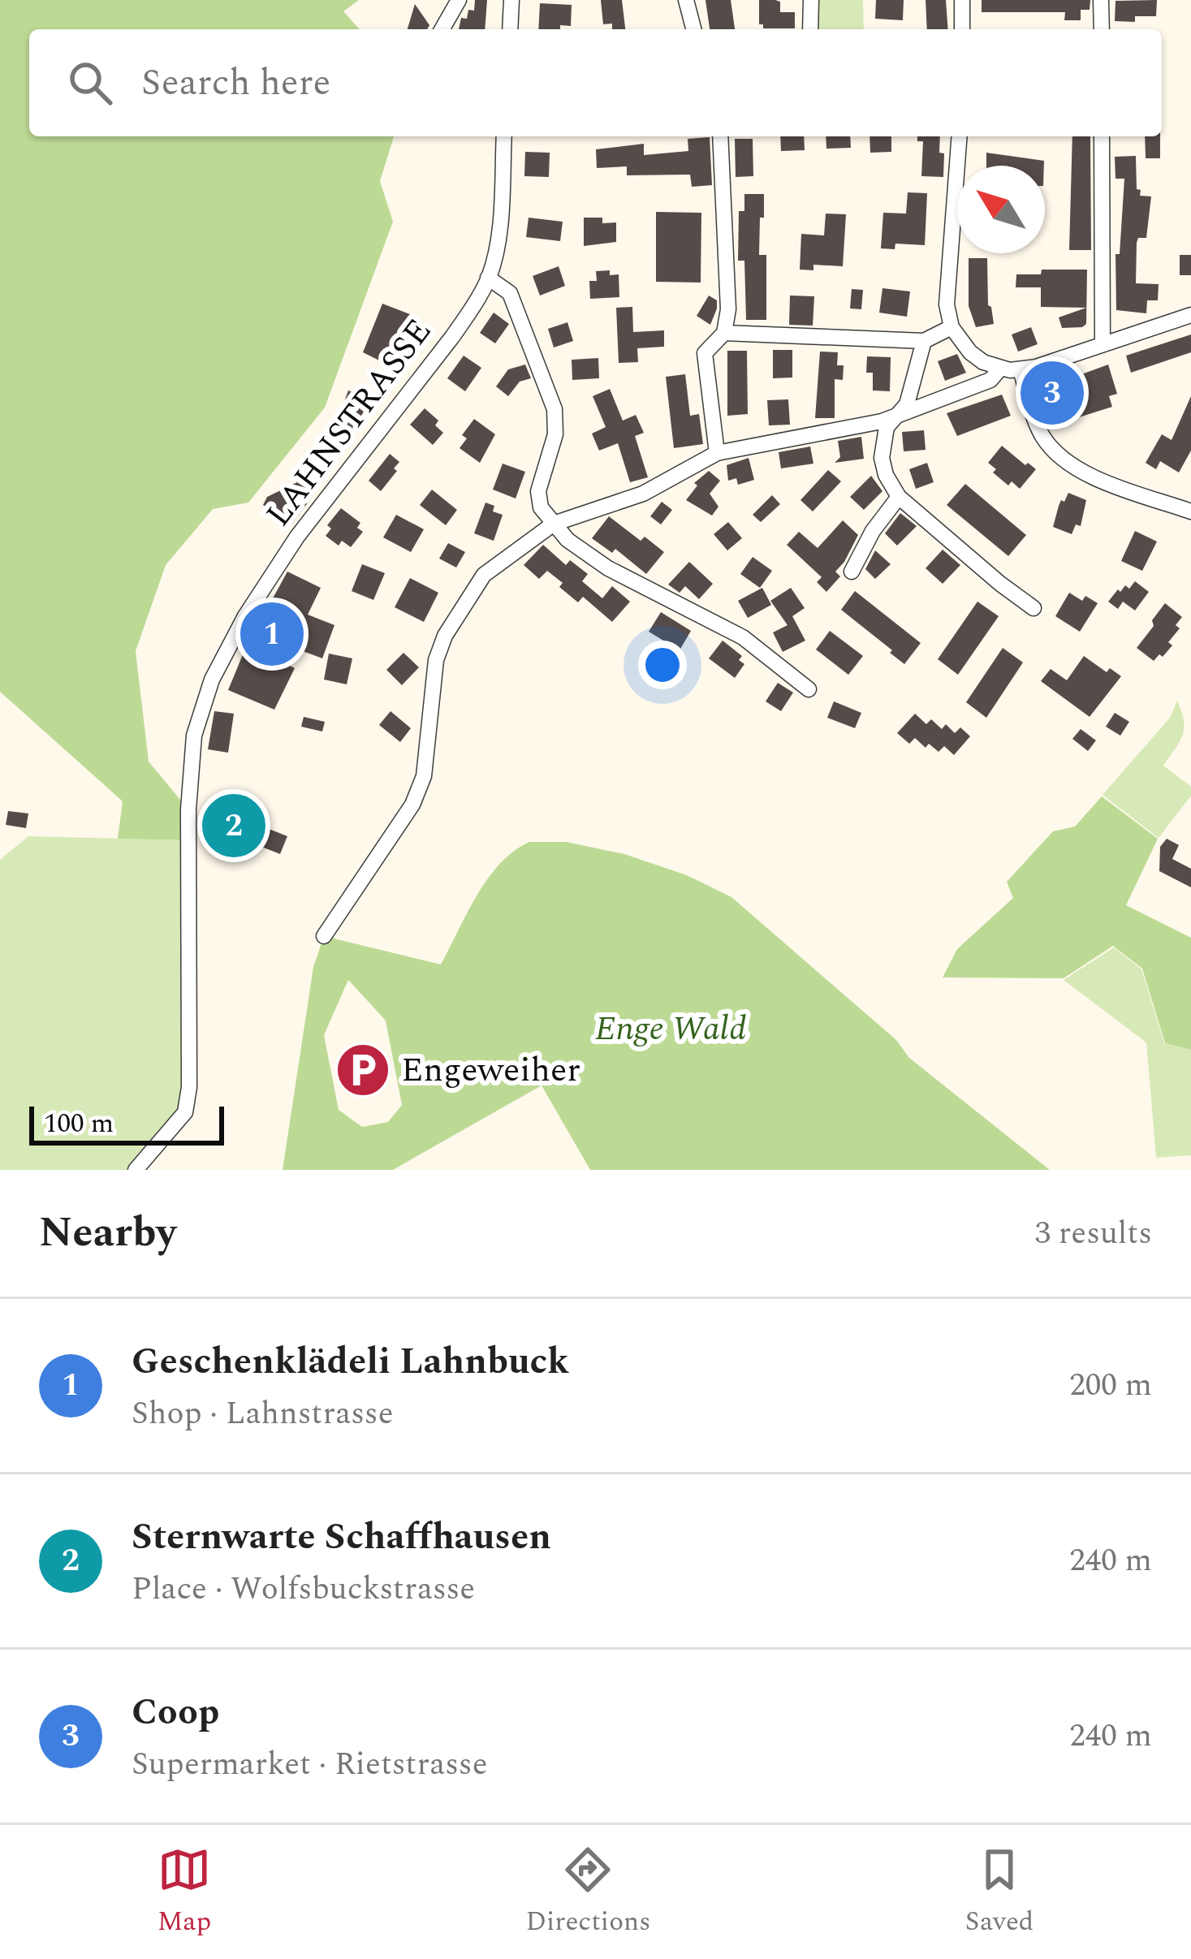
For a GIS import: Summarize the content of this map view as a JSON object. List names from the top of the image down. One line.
{"streets":{"street":["LAHNSTRASSE"]},"parks":["Enge Wald"],"places":{"parking":["Engeweiher"]},"scale_bar":"100 m","north":"top left","page":{"search":"Search here","pins":["3","1","2"],"scale":"100 m","heading":["Nearby","3 results"],"list":[{"mark":"1","name":"Geschenklädeli Lahnbuck","note":"Shop · Lahnstrasse","value":"200 m"},{"mark":"2","name":"Sternwarte Schaffhausen","note":"Place · Wolfsbuckstrasse","value":"240 m"},{"mark":"3","name":"Coop","note":"Supermarket · Rietstrasse","value":"240 m"}],"nav":["Map","Directions","Saved"]}}
